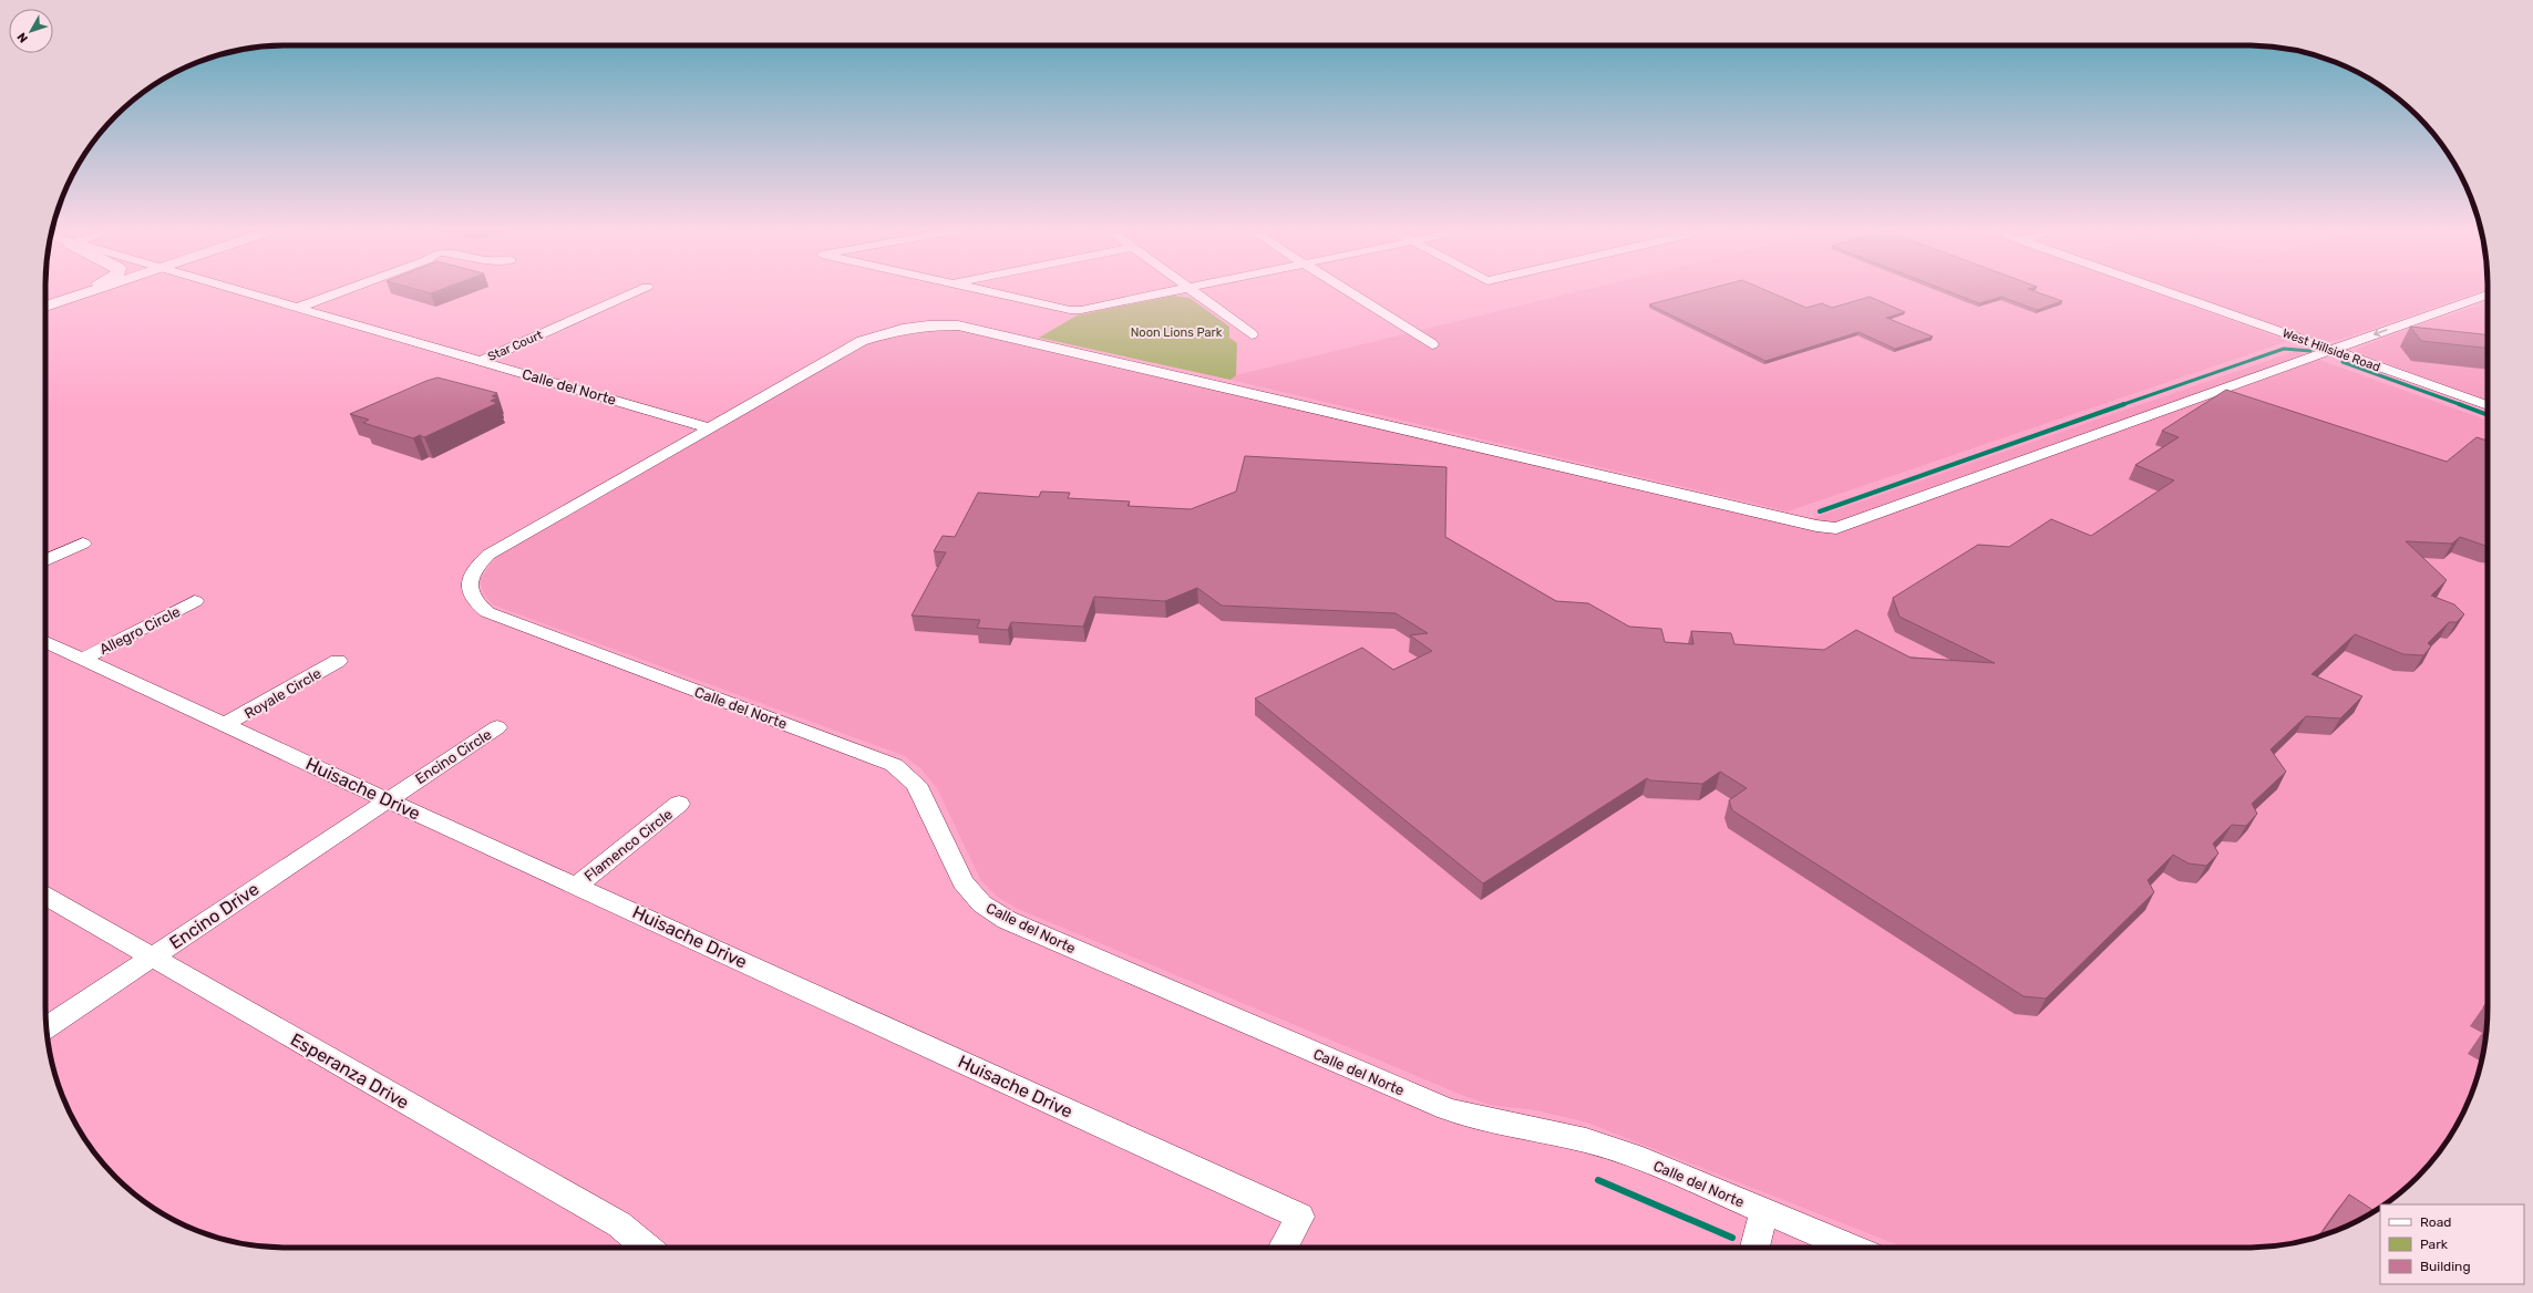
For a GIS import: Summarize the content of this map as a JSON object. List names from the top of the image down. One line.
{"streets":{"street":["Star Court","West Hillside Road","Calle del Norte","Allegro Circle","Royale Circle","Encino Circle","Huisache Drive","Flamenco Circle","Encino Drive","Esperanza Drive"]},"crossings":[["Star Court","Calle del Norte"],["Allegro Circle","Huisache Drive"],["Royale Circle","Huisache Drive"],["Encino Circle","Huisache Drive"],["Encino Circle","Encino Drive"],["Huisache Drive","Flamenco Circle"],["Huisache Drive","Encino Drive"],["Encino Drive","Esperanza Drive"]],"parks":["Noon Lions Park"],"legend":["Road","Park","Building"],"north":"bottom left"}
